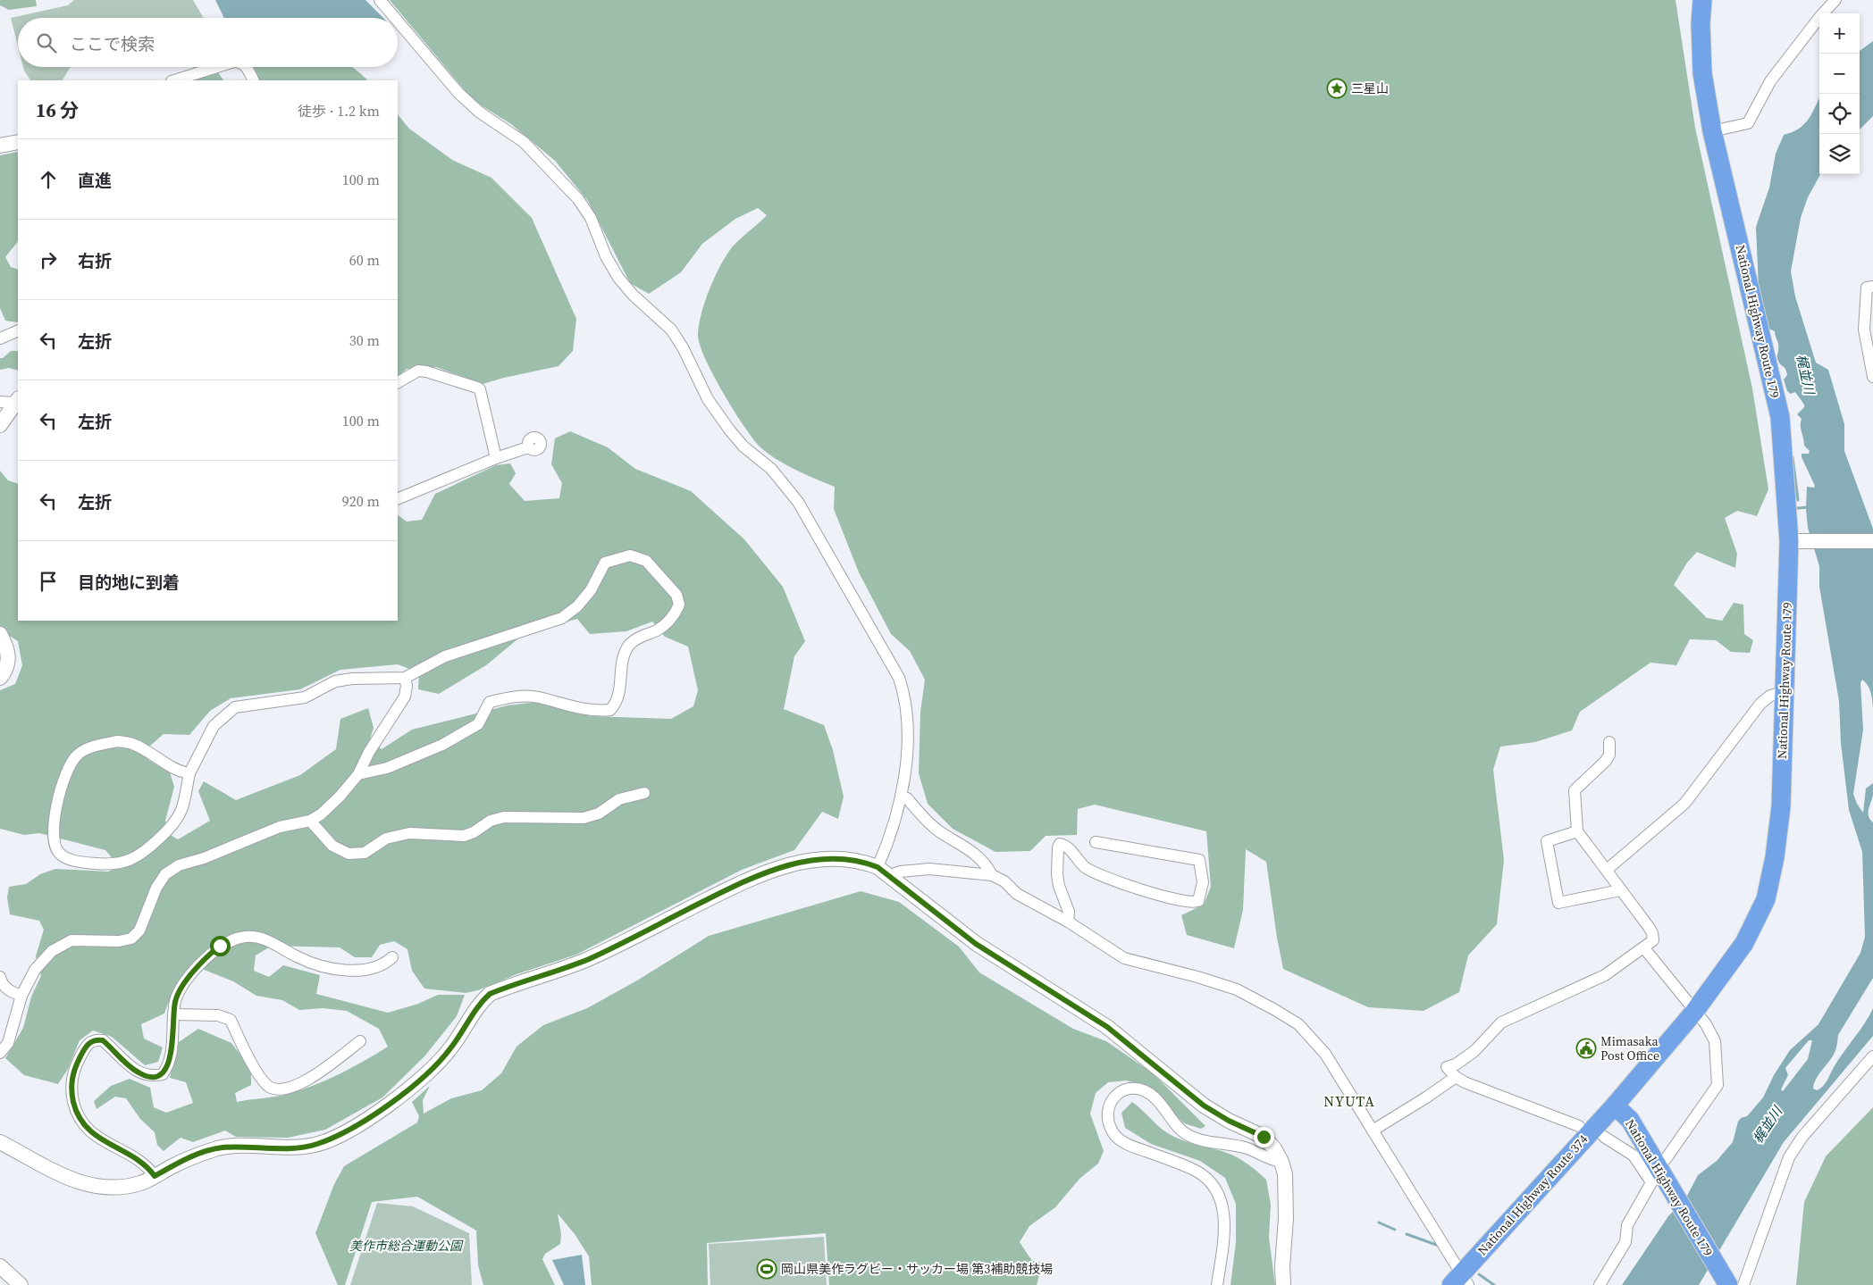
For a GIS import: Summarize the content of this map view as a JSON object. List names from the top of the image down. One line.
{"streets":{"highway":["National Highway Route 179","National Highway Route 374"]},"crossings":[["National Highway Route 179","National Highway Route 374"]],"districts":["NYUTA"],"water":["梶並川"],"parks":["美作市総合運動公園"],"places":{"place":["三星山"],"public building":["Mimasaka Post Office"],"sports":["岡山県美作ラグビー・サッカー場 第3補助競技場"]},"page":{"map_buttons":["+","−"],"search":"ここで検索","heading":["16 分","徒歩 · 1.2 km"],"list":[["直進","100 m"],["右折","60 m"],["左折","30 m"],["左折","100 m"],["左折","920 m"],"目的地に到着"]}}
